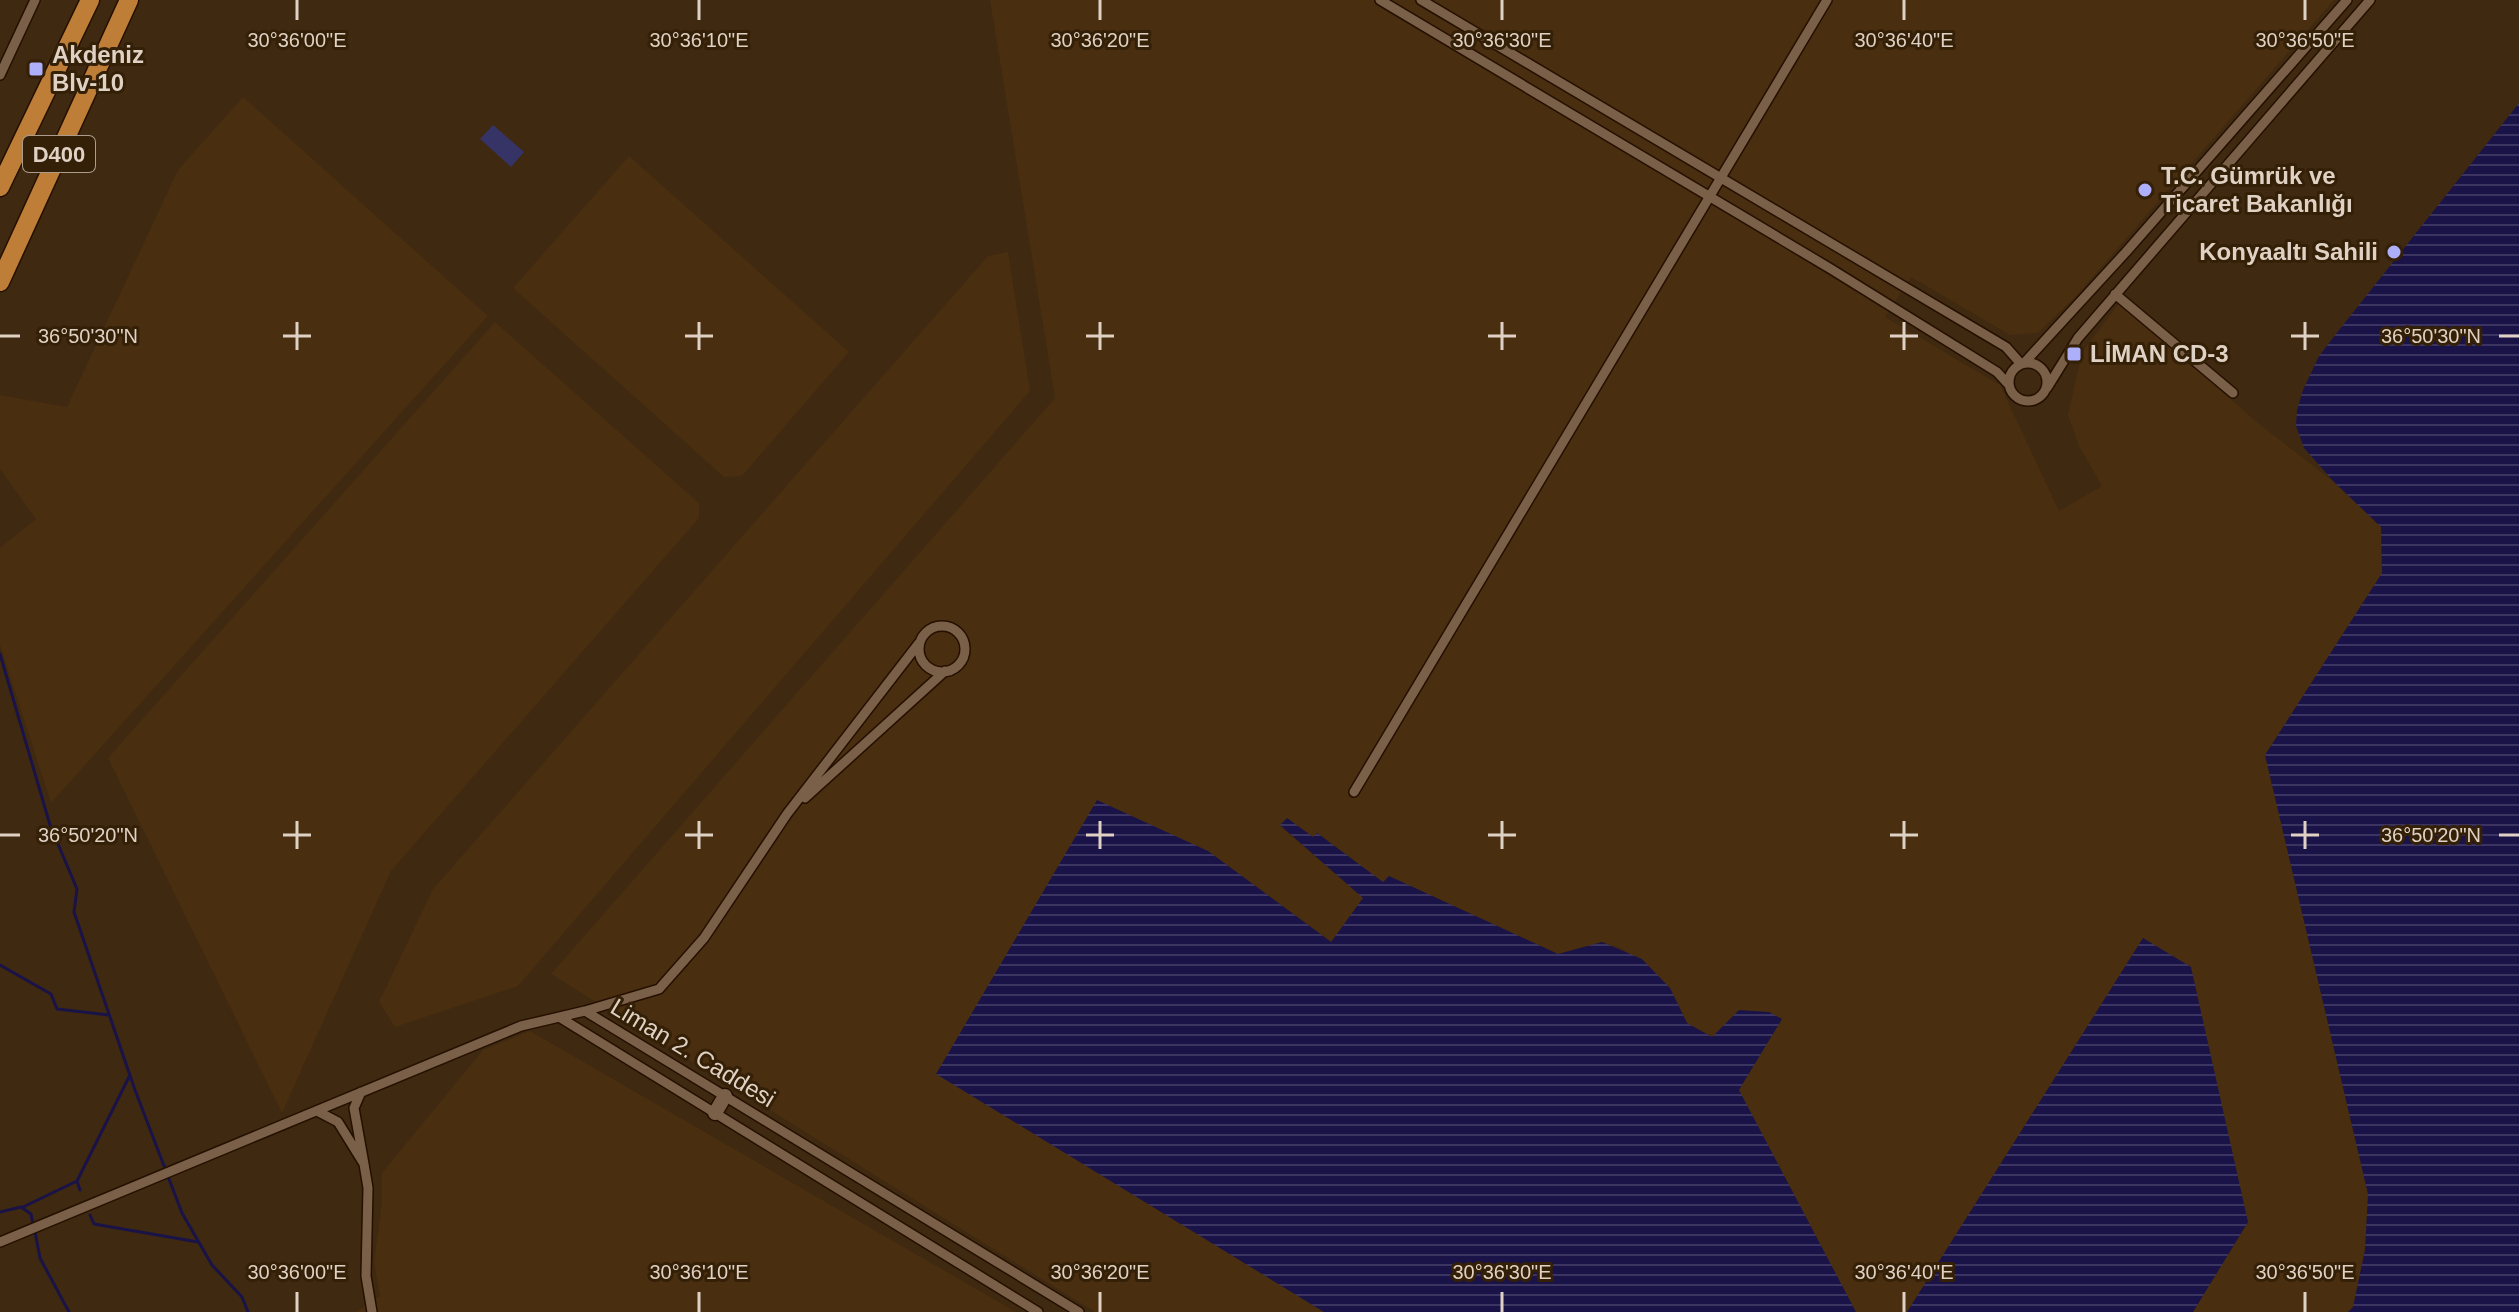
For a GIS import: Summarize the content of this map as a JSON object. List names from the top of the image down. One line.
{"streets":{"highway":["D400"],"street":["Liman 2. Caddesi"]},"places":{"transit":["Akdeniz Blv-10","LİMAN CD-3"],"other":["T.C. Gümrük ve Ticaret Bakanlığı","Konyaaltı Sahili"]},"coordinates":["30°36'00\"E","30°36'10\"E","30°36'20\"E","30°36'30\"E","30°36'40\"E","30°36'50\"E","36°50'30\"N","36°50'20\"N"]}
